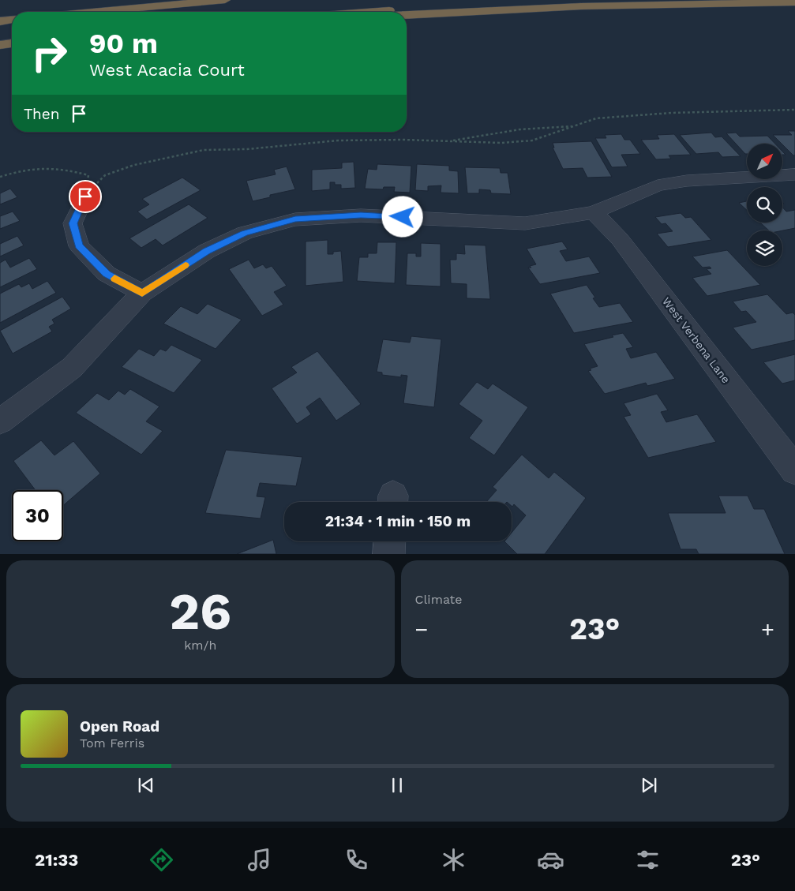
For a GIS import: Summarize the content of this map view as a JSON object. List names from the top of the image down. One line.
{"streets":{"street":["West Verbena Lane"]},"north":"top right","page":{"turn":["90 m","West Acacia Court"],"then":"Then","limit":"30","trip":"21:34 · 1 min · 150 m","tile":[["26","km/h"],"Climate"],"heat":["−","23°","+"],"song":["Open Road","Tom Ferris"],"tabs":["21:33","23°"]}}
